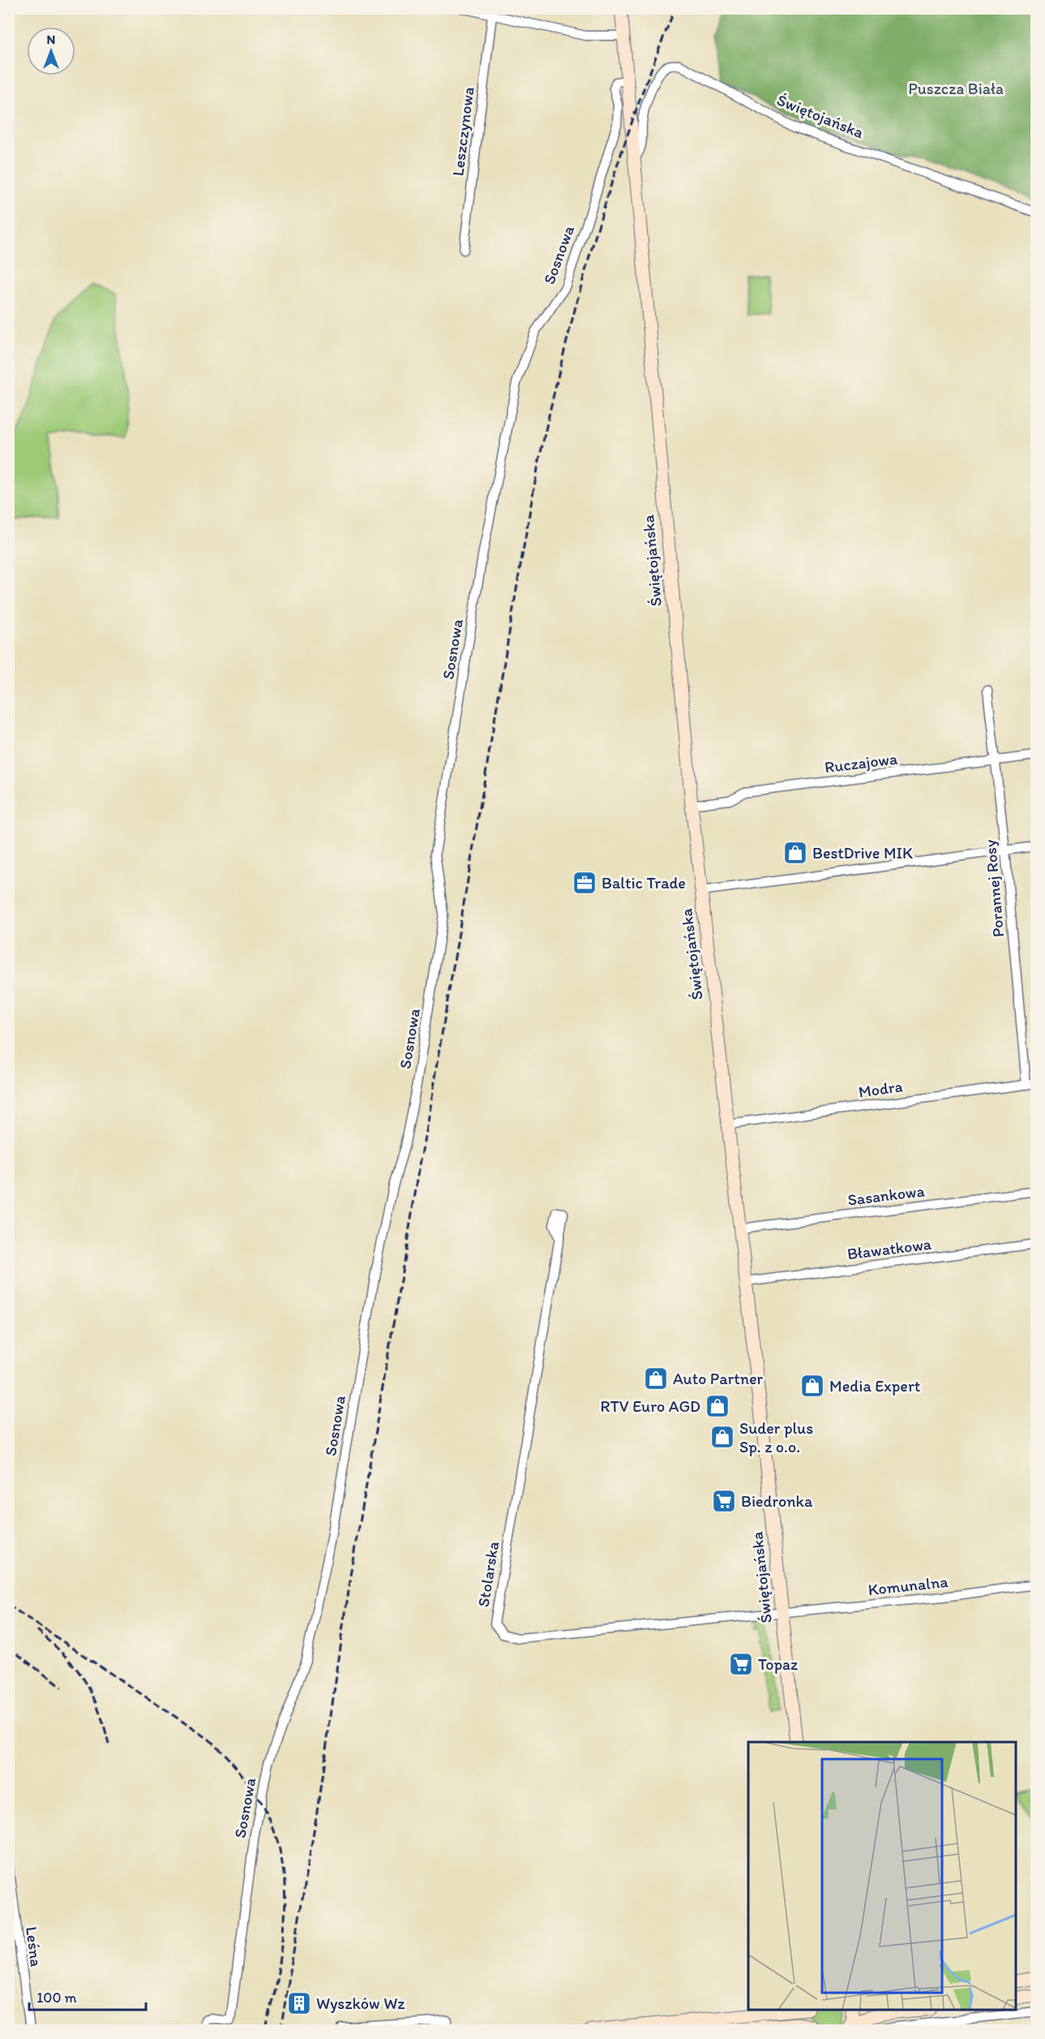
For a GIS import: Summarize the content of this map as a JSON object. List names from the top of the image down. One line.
{"streets":{"street":["Świętojańska","Leszczynowa","Sosnowa","Ruczajowa","Porannej Rosy","Modra","Sasankowa","Bławatkowa","Stolarska","Komunalna","Leśna"]},"crossings":[["Świętojańska","Sosnowa"],["Świętojańska","Ruczajowa"],["Świętojańska","Modra"],["Świętojańska","Sasankowa"],["Świętojańska","Bławatkowa"],["Świętojańska","Stolarska"],["Świętojańska","Komunalna"],["Ruczajowa","Porannej Rosy"],["Porannej Rosy","Modra"],["Stolarska","Komunalna"]],"parks":["Puszcza Biała"],"places":{"shop":["BestDrive MIK","Auto Partner","Media Expert","RTV Euro AGD","Suder plus Sp. z o.o."],"office":["Baltic Trade"],"supermarket":["Biedronka","Topaz"],"building":["Wyszków Wz"]},"scale_bar":"100 m","north":"top"}
